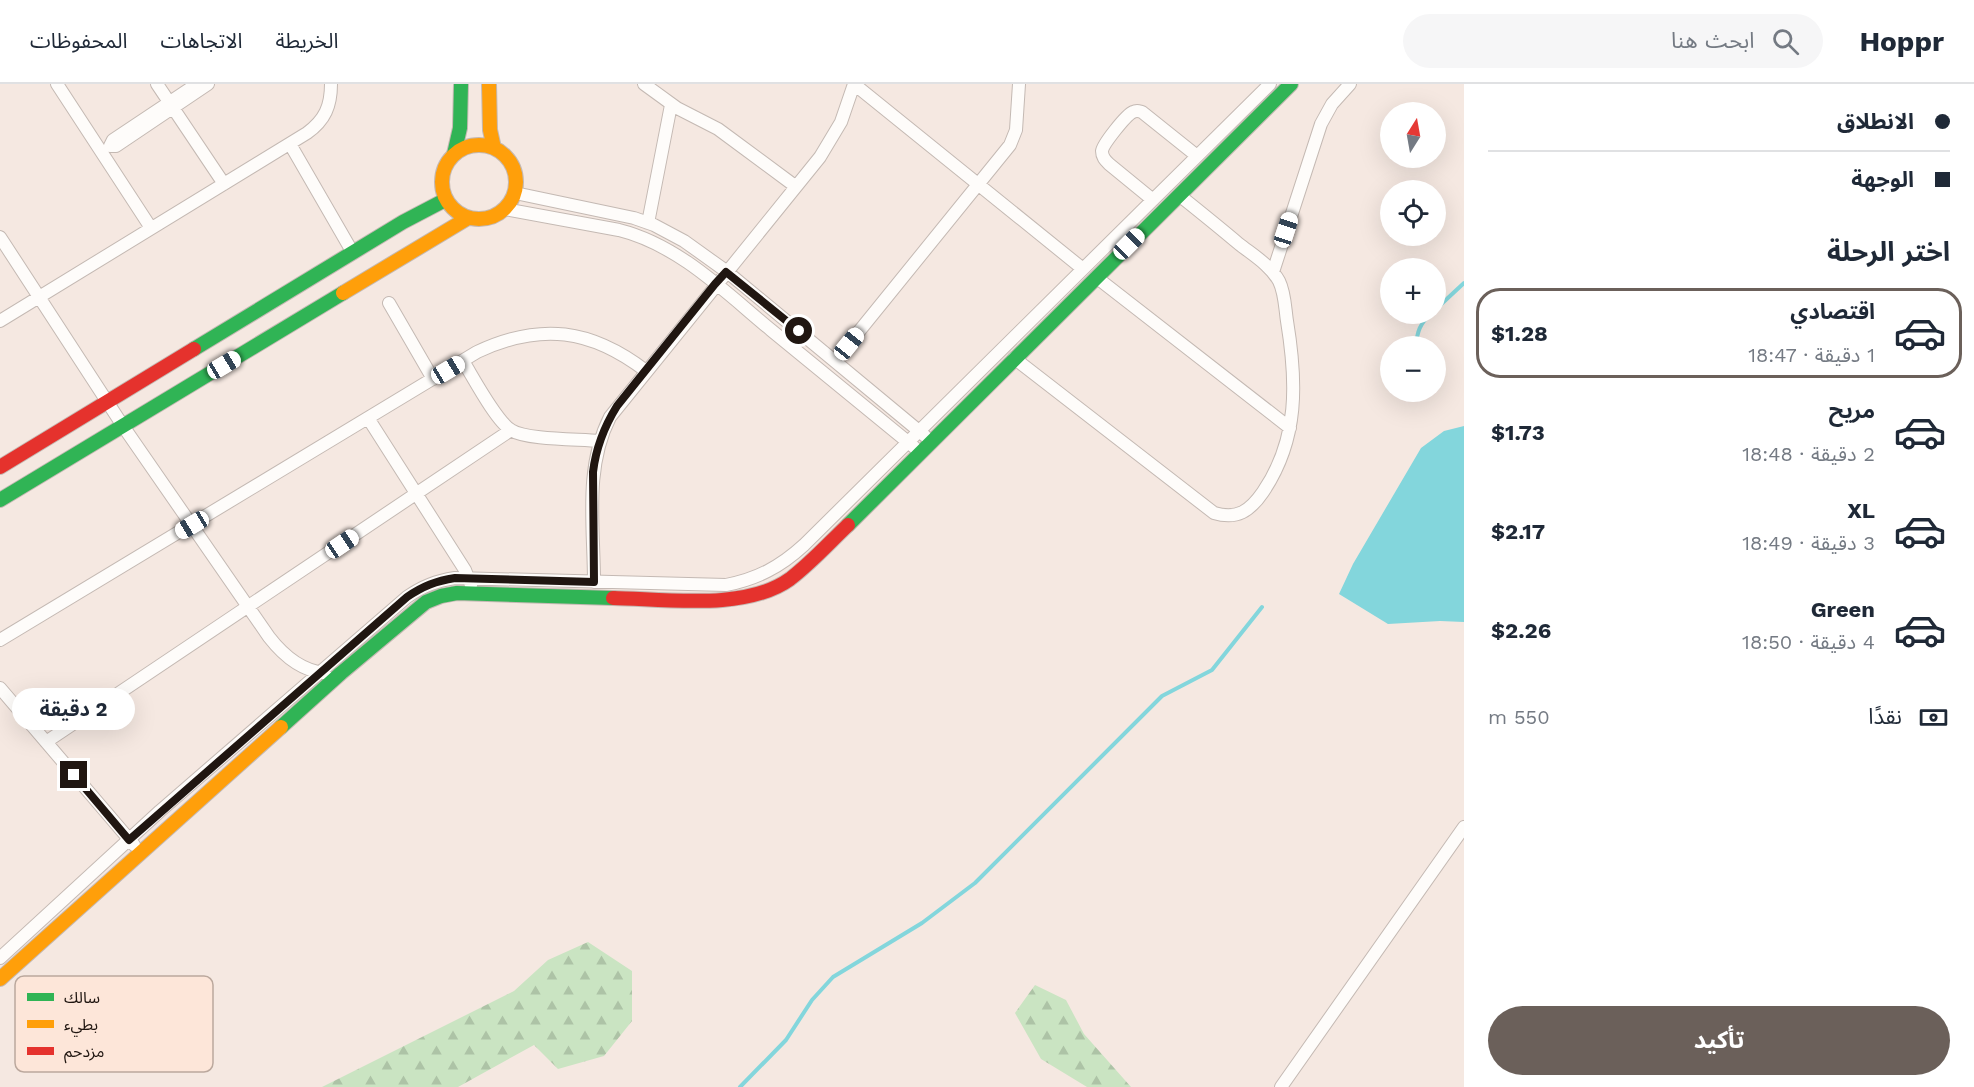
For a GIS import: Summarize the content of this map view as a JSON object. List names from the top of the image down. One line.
{"legend":["سالك","بطيء","مزدحم"],"north":"top","page":{"header":"Hoppr","search":"ابحث هنا","nav":["الخريطة","الاتجاهات","المحفوظات"],"banner":["الانطلاق","الوجهة"],"map_buttons":["+","−"],"heading":"اختر الرحلة","list":[{"name":"اقتصادي","note":"1 دقيقة · 18:47","value":"$1.28"},{"name":"مريح","note":"2 دقيقة · 18:48","value":"$1.73"},{"name":"XL","note":"3 دقيقة · 18:49","value":"$2.17"},{"name":"Green","note":"4 دقيقة · 18:50","value":"$2.26"}],"pay":["نقدًا","550 m"],"bubble":"2 دقيقة","buttons":"تأكيد"}}
